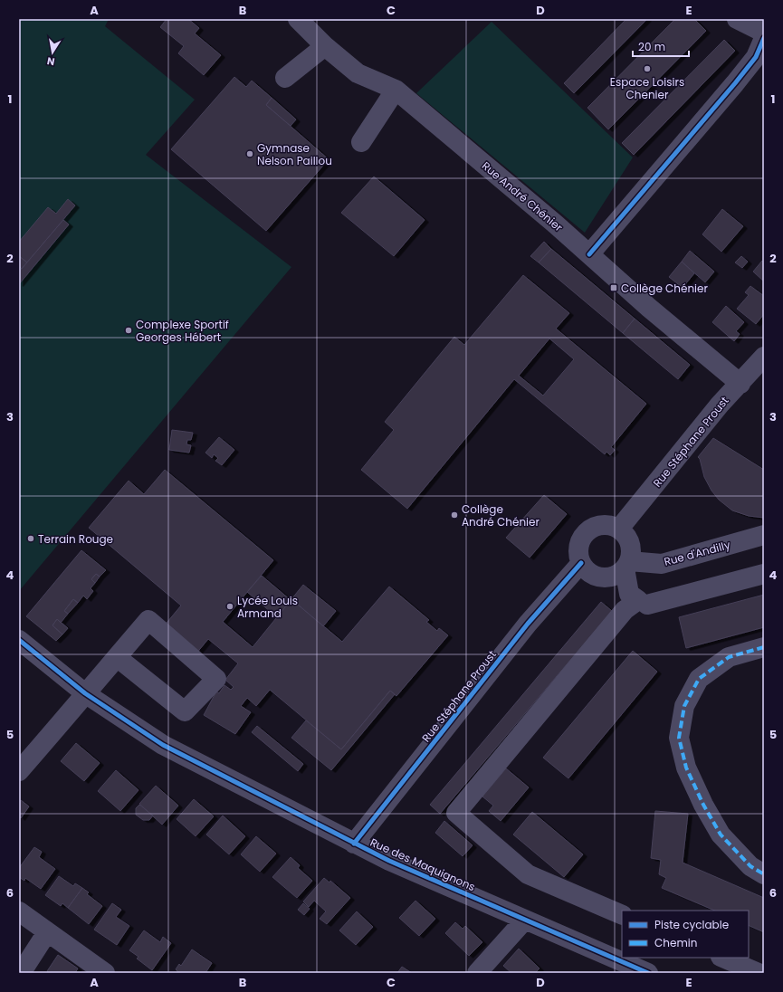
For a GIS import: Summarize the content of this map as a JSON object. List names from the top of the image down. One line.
{"streets":{"street":["Rue André Chénier","Rue Stéphane Proust","Rue d'Andilly","Rue des Maquignons"]},"crossings":[["Rue André Chénier","Rue Stéphane Proust"],["Rue Stéphane Proust","Rue d'Andilly"],["Rue Stéphane Proust","Rue des Maquignons"]],"places":{"other":["Espace Loisirs Chenier","Gymnase Nelson Paillou","Complexe Sportif Georges Hébert","Collège André Chénier","Terrain Rouge","Lycée Louis Armand"],"transit":["Collège Chénier"]},"legend":["Piste cyclable","Chemin"],"scale_bar":"20 m","north":"bottom","grid":{"columns":["A","B","C","D","E"],"rows":["1","2","3","4","5","6"]}}
